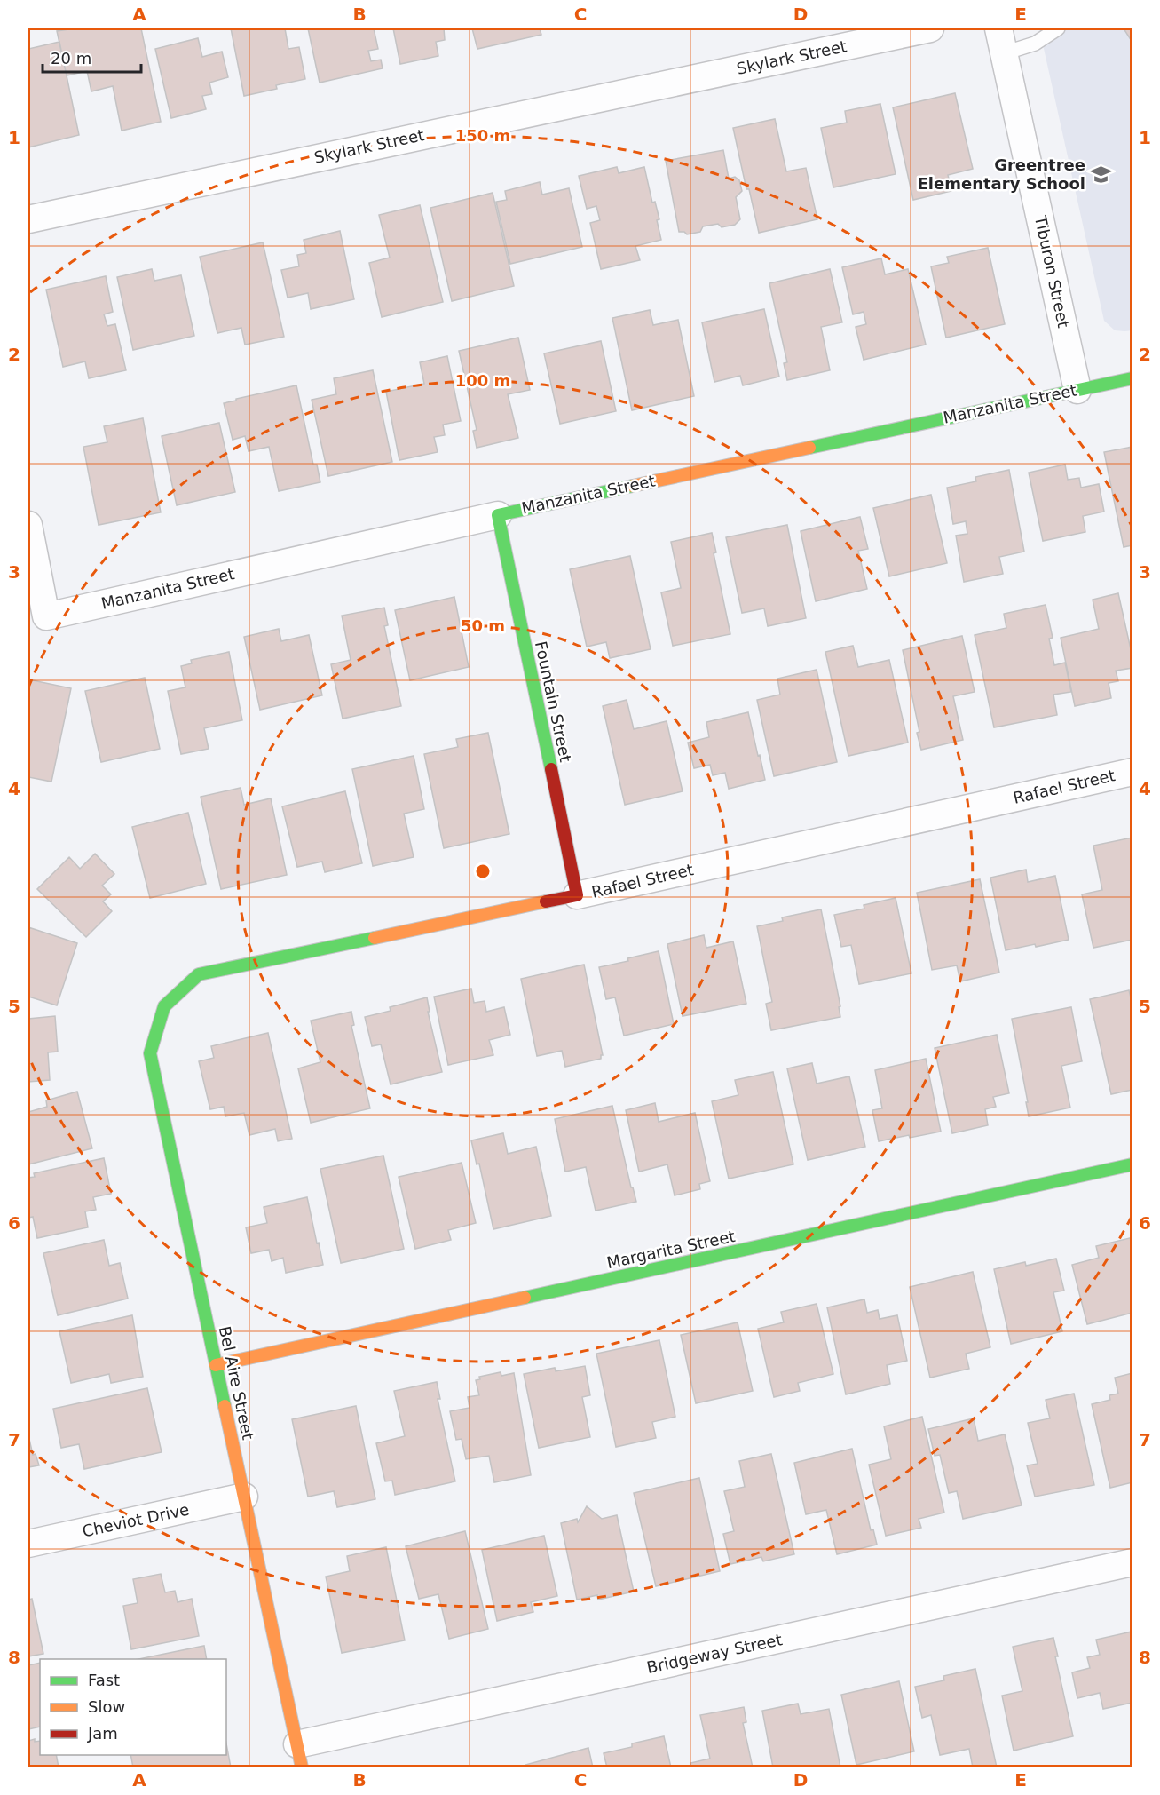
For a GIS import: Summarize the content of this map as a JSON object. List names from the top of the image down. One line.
{"streets":{"street":["Skylark Street","Tiburon Street","Manzanita Street","Fountain Street","Rafael Street","Margarita Street","Bel Aire Street","Cheviot Drive","Bridgeway Street"]},"crossings":[["Tiburon Street","Manzanita Street"],["Manzanita Street","Fountain Street"],["Fountain Street","Rafael Street"],["Rafael Street","Bel Aire Street"],["Margarita Street","Bel Aire Street"],["Bel Aire Street","Cheviot Drive"],["Bel Aire Street","Bridgeway Street"]],"places":{"school or university":["Greentree Elementary School"]},"legend":["Fast","Slow","Jam"],"scale_bar":"20 m","grid":{"columns":["A","B","C","D","E"],"rows":["1","2","3","4","5","6","7","8"]},"rings":["150 m","100 m","50 m"]}
